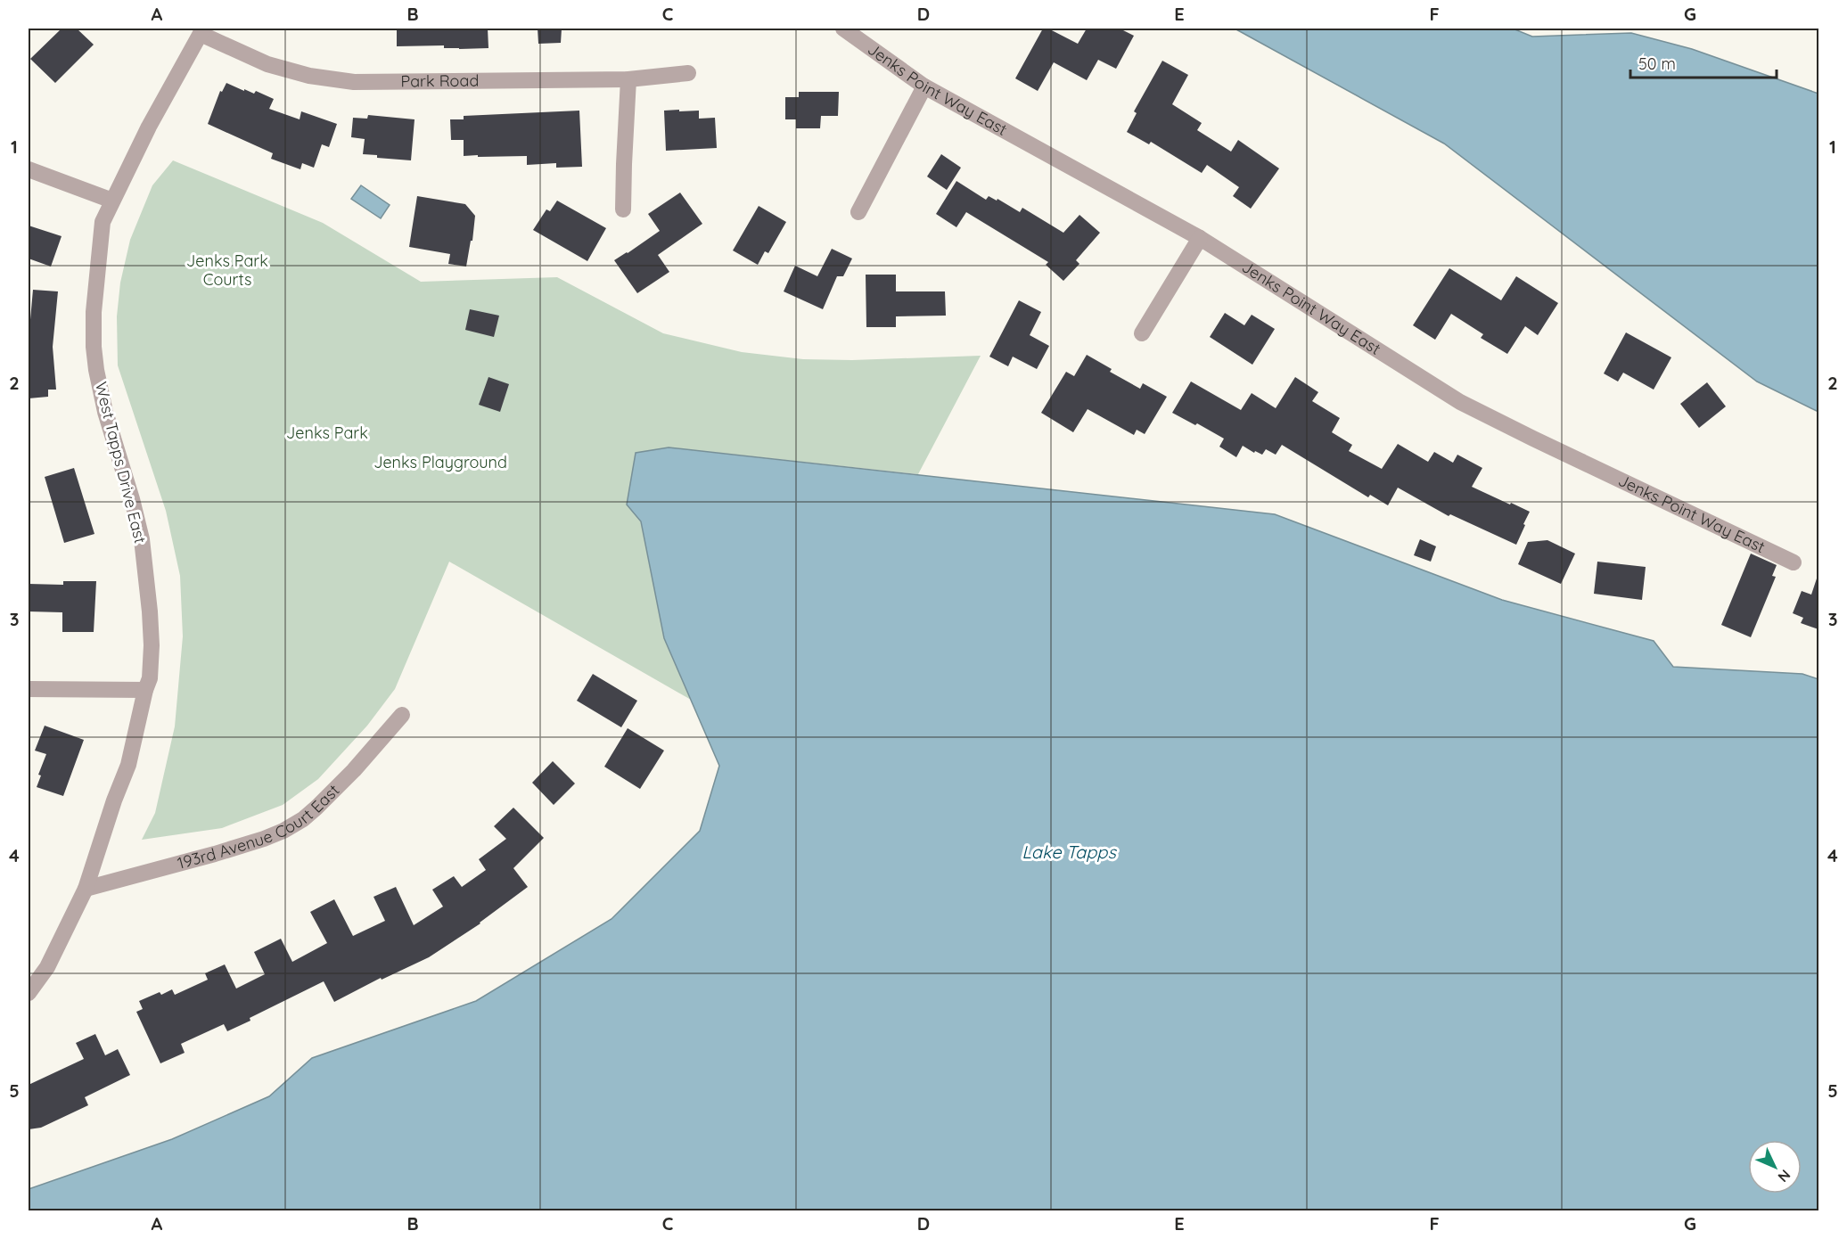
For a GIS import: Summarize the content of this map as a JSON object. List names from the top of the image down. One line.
{"streets":{"street":["Park Road","Jenks Point Way East","West Tapps Drive East","193rd Avenue Court East"]},"crossings":[["Park Road","West Tapps Drive East"],["West Tapps Drive East","193rd Avenue Court East"]],"water":["Lake Tapps"],"parks":["Jenks Park Courts","Jenks Park","Jenks Playground"],"scale_bar":"50 m","north":"bottom right","grid":{"columns":["A","B","C","D","E","F","G"],"rows":["1","2","3","4","5"]}}
